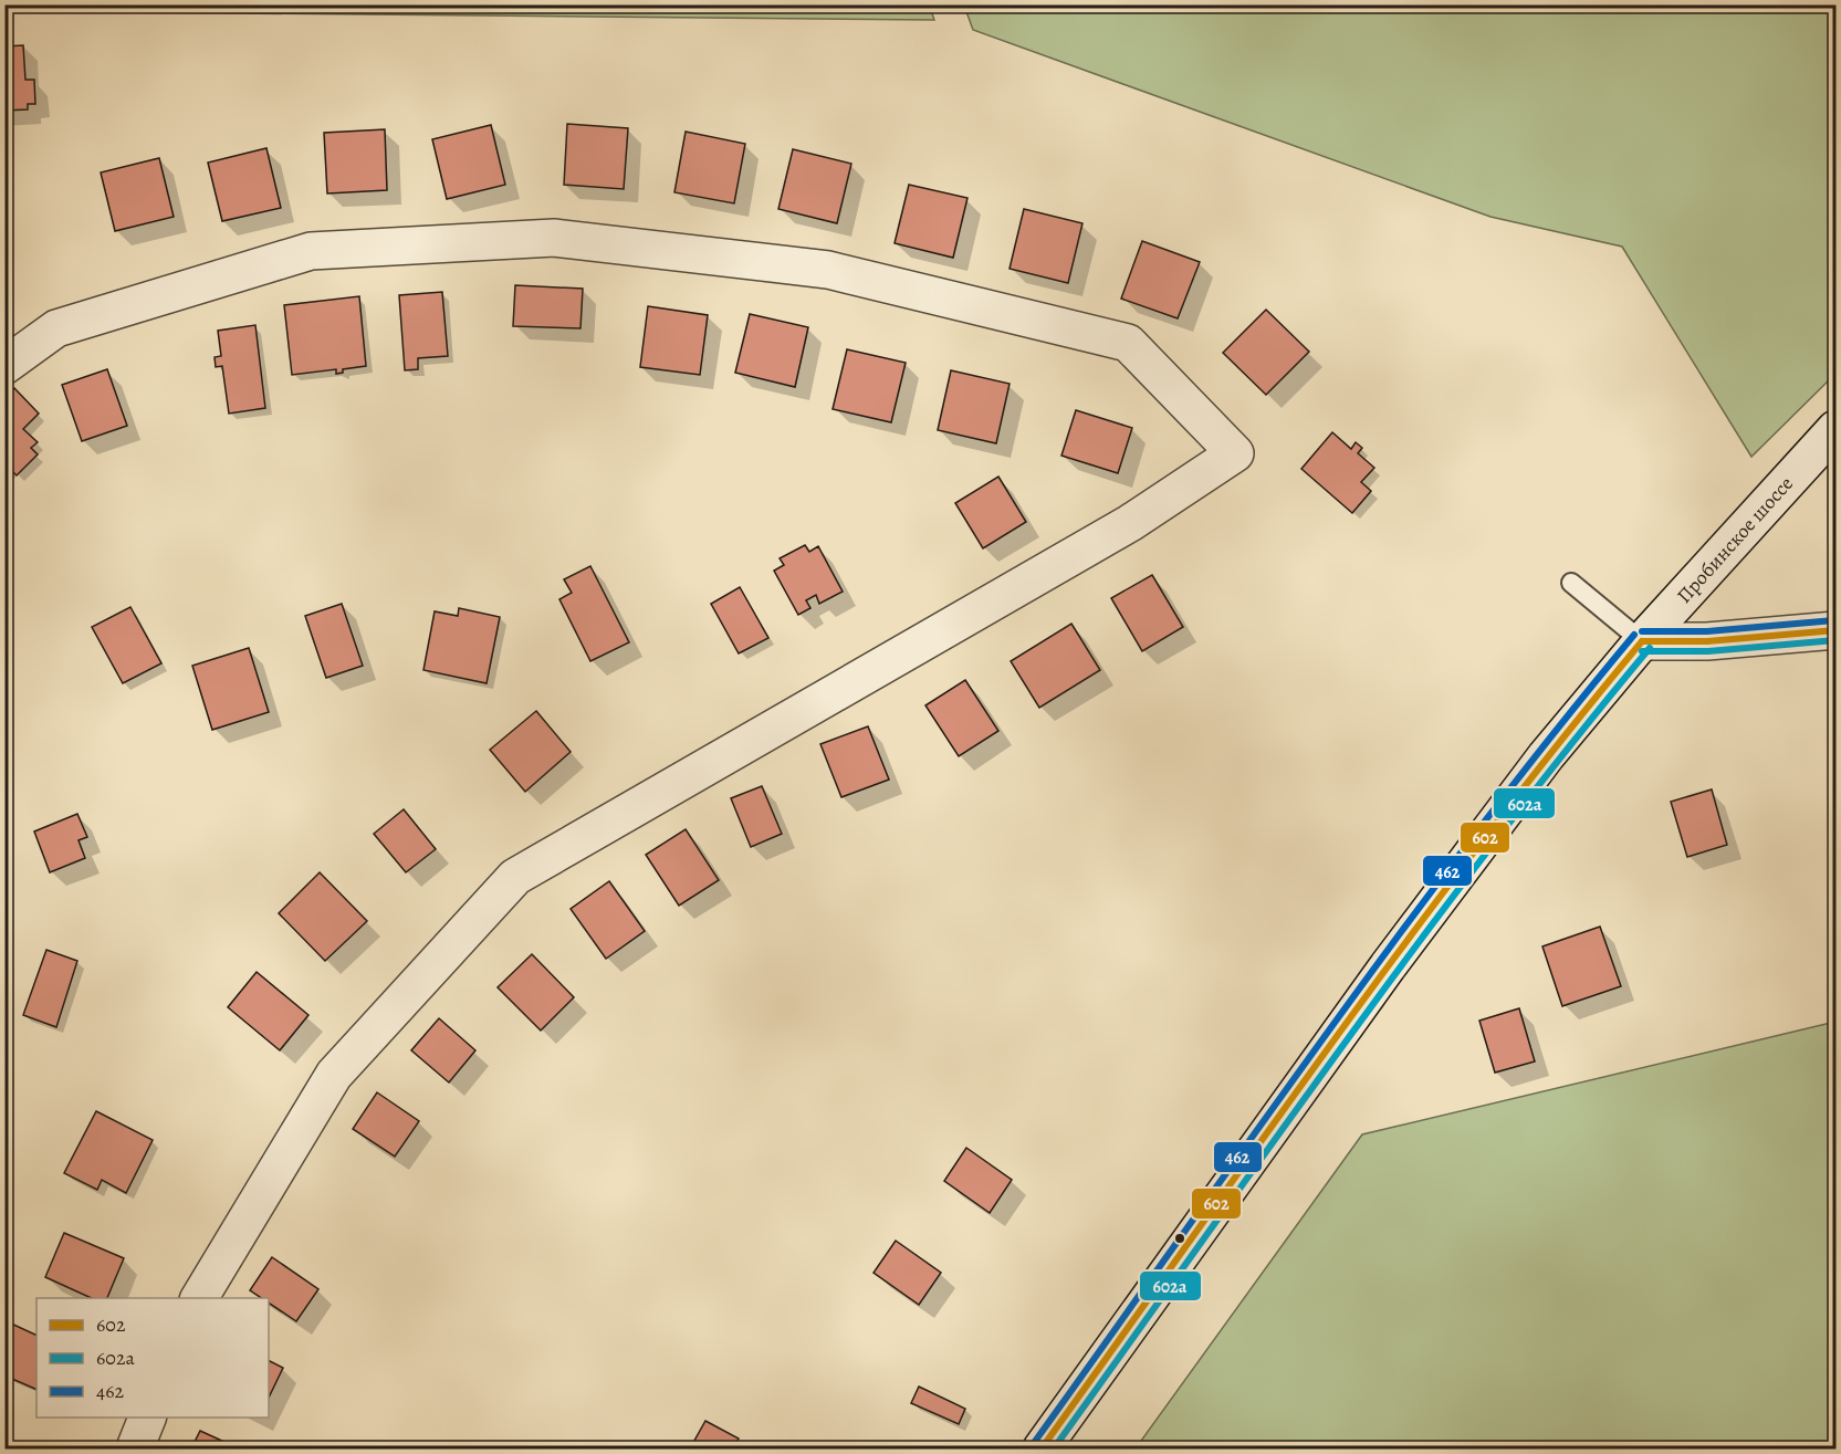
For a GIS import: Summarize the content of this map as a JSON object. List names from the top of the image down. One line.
{"streets":{"street":["Пробинское шоссе"]},"lines":["transit line 462","transit line 602","transit line 602а"],"legend":["602","602а","462"]}
